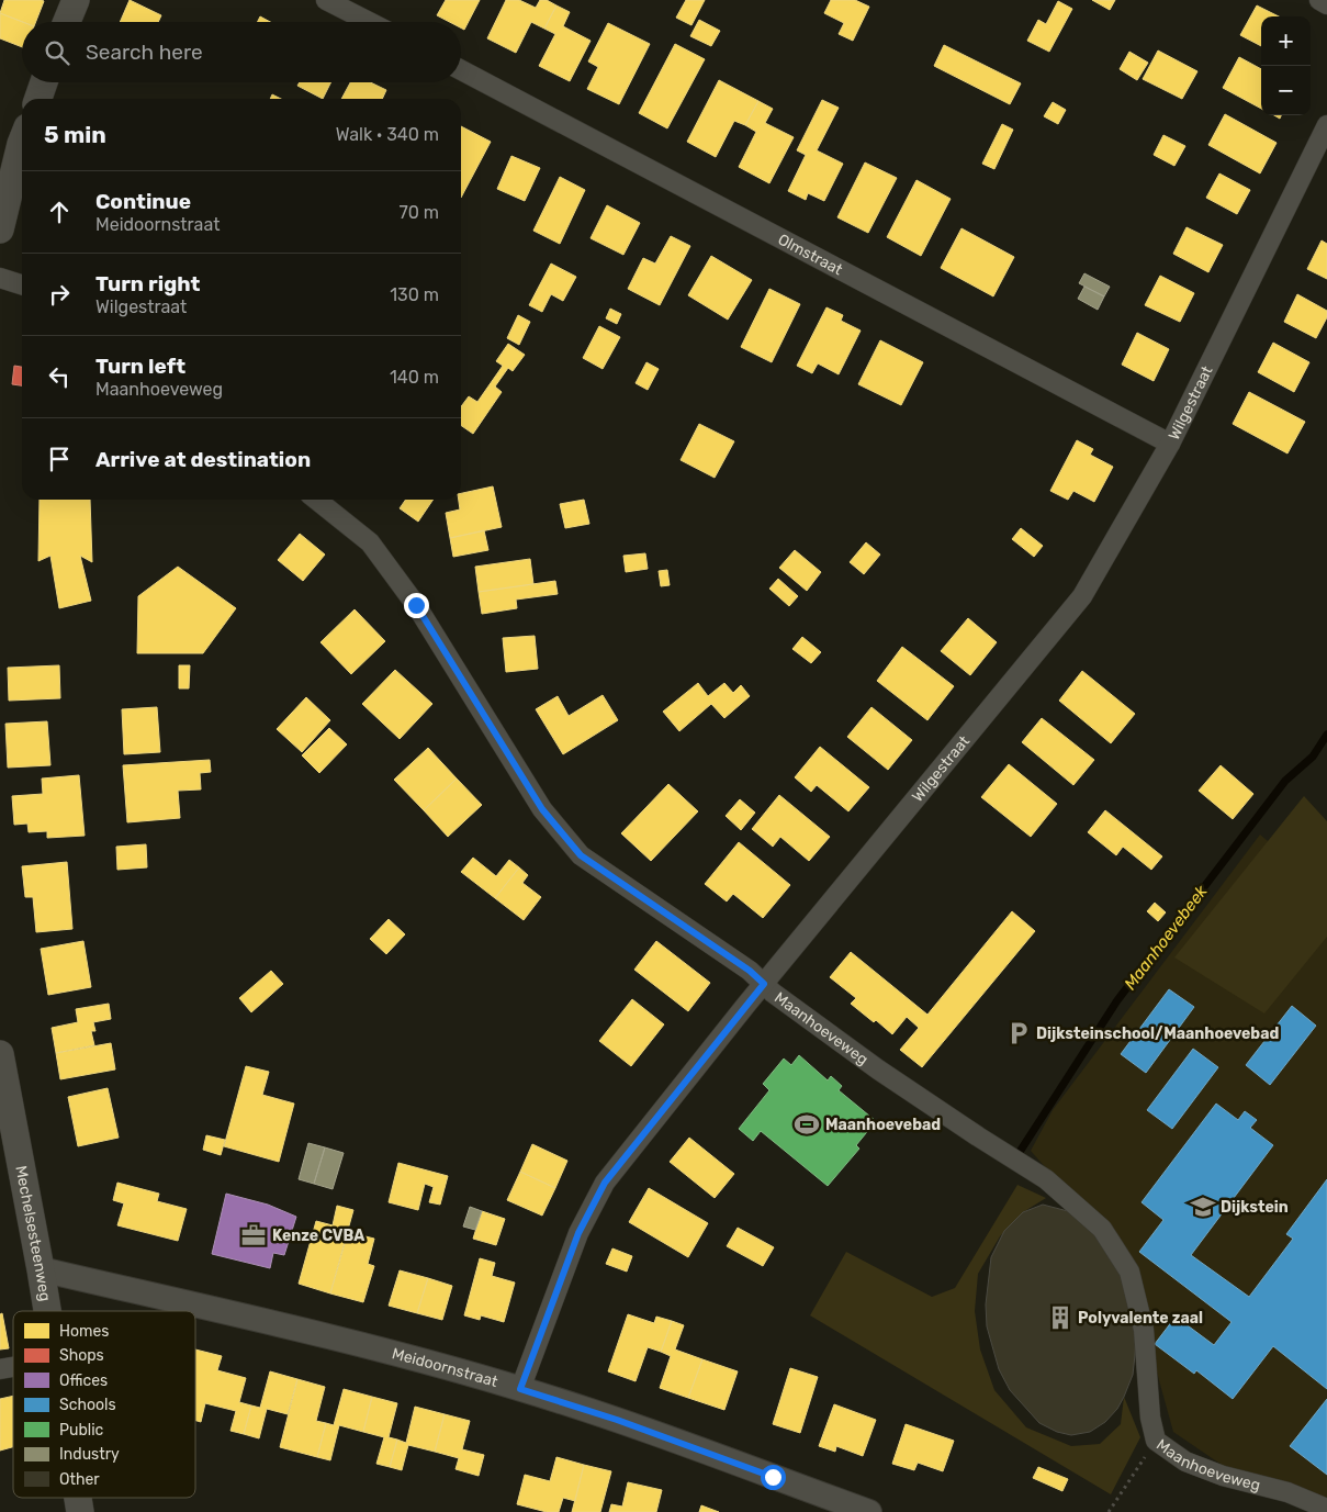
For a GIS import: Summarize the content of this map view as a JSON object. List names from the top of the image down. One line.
{"streets":{"main road":["Mechelsesteenweg"],"street":["Olmstraat","Wilgestraat","Maanhoeveweg","Meidoornstraat"]},"crossings":[["Olmstraat","Wilgestraat"],["Wilgestraat","Maanhoeveweg"],["Wilgestraat","Meidoornstraat"],["Mechelsesteenweg","Meidoornstraat"]],"water":["Maanhoevebeek"],"places":{"parking":["Dijksteinschool/Maanhoevebad"],"sports":["Maanhoevebad"],"school or university":["Dijkstein"],"office":["Kenze CVBA"],"building":["Polyvalente zaal"]},"legend":["Homes","Shops","Offices","Schools","Public","Industry","Other"],"page":{"map_buttons":["+","−"],"search":"Search here","heading":["5 min","Walk · 340 m"],"list":[["Continue","Meidoornstraat","70 m"],["Turn right","Wilgestraat","130 m"],["Turn left","Maanhoeveweg","140 m"],"Arrive at destination"]}}
